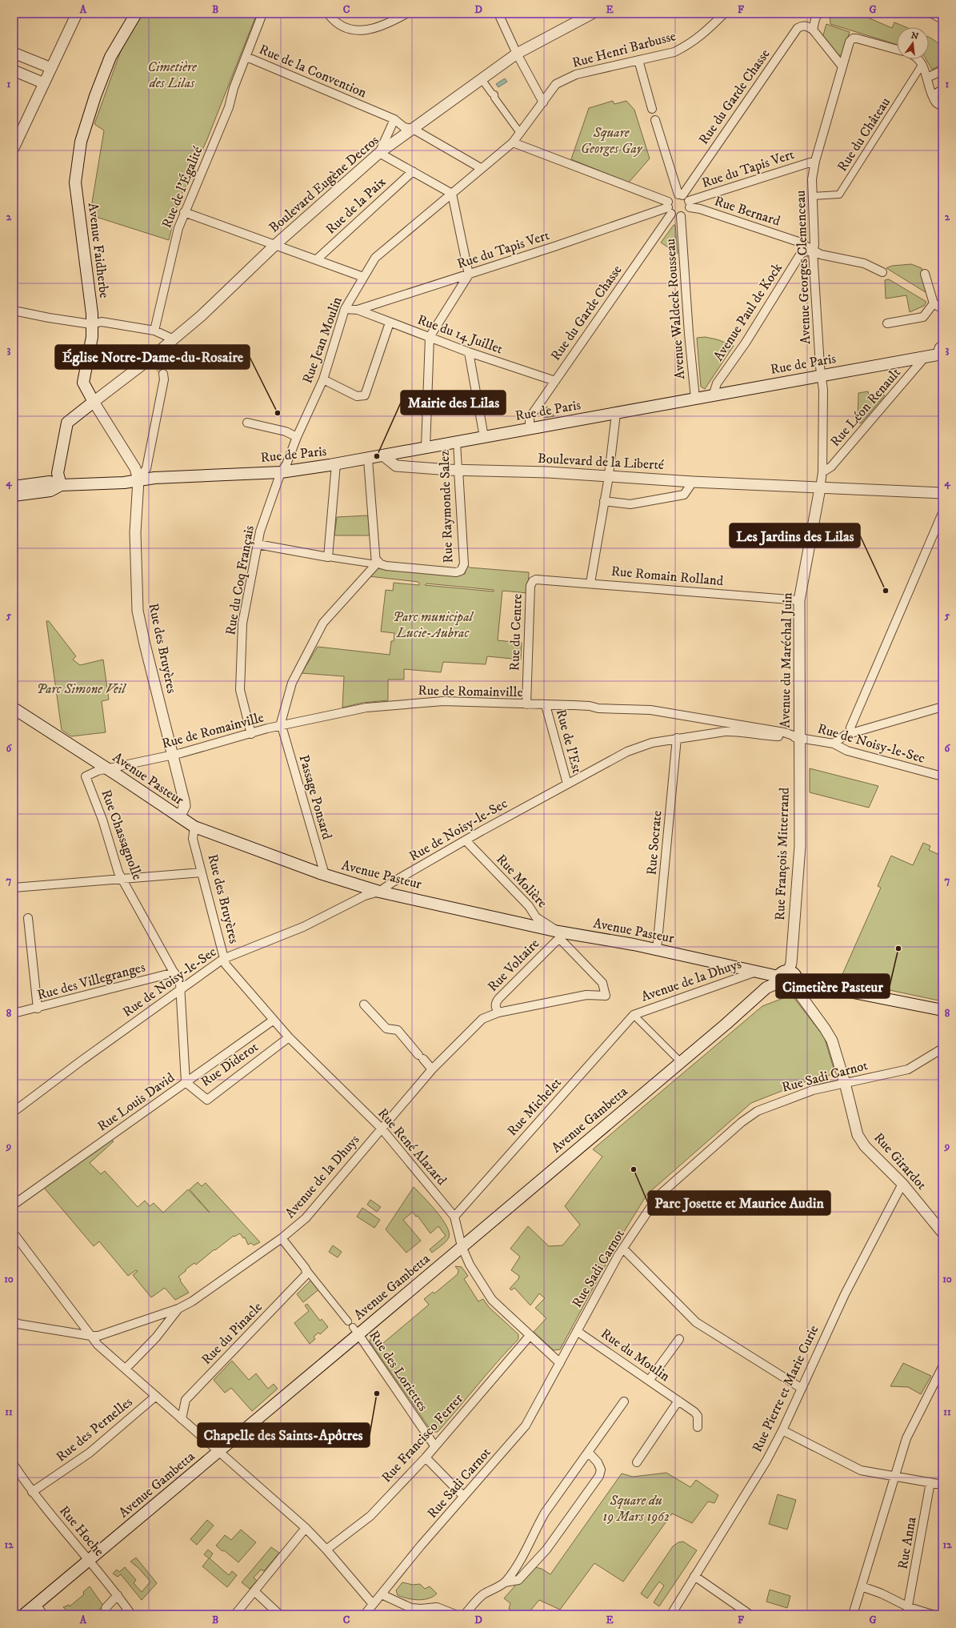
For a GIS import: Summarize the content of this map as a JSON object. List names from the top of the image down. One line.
{"streets":{"main road":["Avenue Faidherbe","Rue de Paris","Avenue Pasteur","Avenue Gambetta"],"street":["Rue Henri Barbusse","Rue de la Convention","Rue du Garde Chasse","Rue du Château","Rue du Tapis Vert","Boulevard Eugène Decros","Rue de l'Égalité","Rue de la Paix","Rue Bernard","Avenue Georges Clemenceau","Avenue Waldeck Rousseau","Avenue Paul de Kock","Rue du 14 Juillet","Rue Jean Moulin","Rue Léon Renault","Boulevard de la Liberté","Rue Raymonde Salez","Rue Romain Rolland","Rue du Coq Français","Rue du Centre","Rue des Bruyères","Avenue du Maréchal Juin","Rue de Romainville","Rue de l'Est","Rue de Noisy-le-Sec","Passage Ponsard","Rue Chassagnolle","Rue Socrate","Rue François Mitterrand","Rue Molière","Rue Voltaire","Avenue de la Dhuys","Rue des Villegranges","Rue Diderot","Rue Sadi Carnot","Rue Louis David","Rue Michelet","Rue René Alazard","Rue Girardot","Rue du Pinacle","Rue du Moulin","Rue des Loriettes","Rue Pierre et Marie Curie","Rue des Pernelles","Rue Francisco Ferrer","Rue Hoche","Rue Anna"]},"crossings":[["Rue Henri Barbusse","Rue de la Convention"],["Rue Henri Barbusse","Rue Jean Moulin"],["Rue de la Convention","Boulevard Eugène Decros"],["Rue de la Convention","Rue de l'Égalité"],["Rue du Garde Chasse","Rue du Tapis Vert"],["Rue du Garde Chasse","Rue Bernard"],["Rue du Garde Chasse","Avenue Waldeck Rousseau"],["Rue du Garde Chasse","Rue du 14 Juillet"],["Rue du Garde Chasse","Rue de Paris"],["Rue du Château","Avenue Georges Clemenceau"],["Rue du Tapis Vert","Rue Bernard"],["Rue du Tapis Vert","Avenue Georges Clemenceau"],["Rue du Tapis Vert","Avenue Waldeck Rousseau"],["Rue du Tapis Vert","Rue du 14 Juillet"],["Rue du Tapis Vert","Rue Jean Moulin"],["Boulevard Eugène Decros","Avenue Faidherbe"],["Rue Bernard","Avenue Georges Clemenceau"],["Rue Bernard","Avenue Waldeck Rousseau"],["Rue Bernard","Avenue Paul de Kock"],["Avenue Georges Clemenceau","Avenue Paul de Kock"],["Avenue Georges Clemenceau","Rue de Paris"],["Avenue Georges Clemenceau","Rue Léon Renault"],["Avenue Georges Clemenceau","Boulevard de la Liberté"],["Avenue Georges Clemenceau","Avenue du Maréchal Juin"],["Avenue Waldeck Rousseau","Rue de Paris"],["Avenue Paul de Kock","Rue de Paris"],["Rue Jean Moulin","Rue de Paris"],["Rue Jean Moulin","Rue du Coq Français"],["Rue de Paris","Rue Léon Renault"],["Rue de Paris","Boulevard de la Liberté"],["Rue de Paris","Rue Raymonde Salez"],["Rue de Paris","Rue du Coq Français"],["Rue de Paris","Rue des Bruyères"],["Boulevard de la Liberté","Rue Raymonde Salez"],["Boulevard de la Liberté","Avenue du Maréchal Juin"],["Rue Romain Rolland","Rue du Centre"],["Rue Romain Rolland","Avenue du Maréchal Juin"],["Rue du Coq Français","Rue de Romainville"],["Rue du Centre","Rue de Romainville"],["Rue des Bruyères","Rue de Romainville"],["Rue des Bruyères","Rue de Noisy-le-Sec"],["Rue des Bruyères","Avenue Pasteur"],["Rue des Bruyères","Rue René Alazard"],["Avenue du Maréchal Juin","Rue de Romainville"],["Avenue du Maréchal Juin","Rue de Noisy-le-Sec"],["Avenue du Maréchal Juin","Rue François Mitterrand"],["Rue de Romainville","Rue de l'Est"],["Rue de Romainville","Rue de Noisy-le-Sec"],["Rue de Romainville","Avenue Pasteur"],["Rue de Romainville","Passage Ponsard"],["Rue de Romainville","Rue Chassagnolle"],["Rue de Romainville","Rue François Mitterrand"],["Rue de l'Est","Rue de Noisy-le-Sec"],["Rue de Noisy-le-Sec","Avenue Pasteur"],["Rue de Noisy-le-Sec","Rue Chassagnolle"],["Rue de Noisy-le-Sec","Rue Socrate"],["Rue de Noisy-le-Sec","Rue François Mitterrand"],["Rue de Noisy-le-Sec","Rue Molière"],["Rue de Noisy-le-Sec","Rue René Alazard"],["Avenue Pasteur","Passage Ponsard"],["Avenue Pasteur","Rue Chassagnolle"],["Avenue Pasteur","Rue Socrate"],["Avenue Pasteur","Rue François Mitterrand"],["Avenue Pasteur","Rue Molière"],["Avenue Pasteur","Rue Voltaire"],["Avenue Pasteur","Avenue de la Dhuys"],["Avenue Pasteur","Avenue Gambetta"],["Rue Chassagnolle","Rue des Villegranges"],["Rue Chassagnolle","Rue Diderot"],["Rue Chassagnolle","Rue Louis David"],["Rue François Mitterrand","Avenue Gambetta"],["Rue Molière","Rue Voltaire"],["Rue Molière","Avenue de la Dhuys"],["Rue Voltaire","Avenue de la Dhuys"],["Avenue de la Dhuys","Rue Michelet"],["Avenue de la Dhuys","Rue René Alazard"],["Avenue de la Dhuys","Rue des Loriettes"],["Rue Diderot","Rue Louis David"],["Rue Diderot","Rue René Alazard"],["Rue Sadi Carnot","Rue René Alazard"],["Rue Sadi Carnot","Rue Girardot"],["Rue Sadi Carnot","Rue du Moulin"],["Rue Louis David","Rue René Alazard"],["Rue Michelet","Rue René Alazard"],["Avenue Gambetta","Rue René Alazard"],["Avenue Gambetta","Rue des Loriettes"],["Avenue Gambetta","Rue Hoche"],["Rue René Alazard","Rue Francisco Ferrer"],["Rue Girardot","Rue Pierre et Marie Curie"],["Rue du Pinacle","Rue des Loriettes"],["Rue des Loriettes","Rue Francisco Ferrer"],["Rue des Pernelles","Rue Hoche"]],"parks":["Cimetière des Lilas","Square Georges Gay","Parc municipal Lucie-Aubrac","Parc Simone Veil","Square du 19 Mars 1962"],"places":["Église Notre-Dame-du-Rosaire","Mairie des Lilas","Les Jardins des Lilas","Cimetière Pasteur","Parc Josette et Maurice Audin","Chapelle des Saints-Apôtres"],"north":"top","grid":{"columns":["A","B","C","D","E","F","G"],"rows":["1","2","3","4","5","6","7","8","9","10","11","12"]}}
